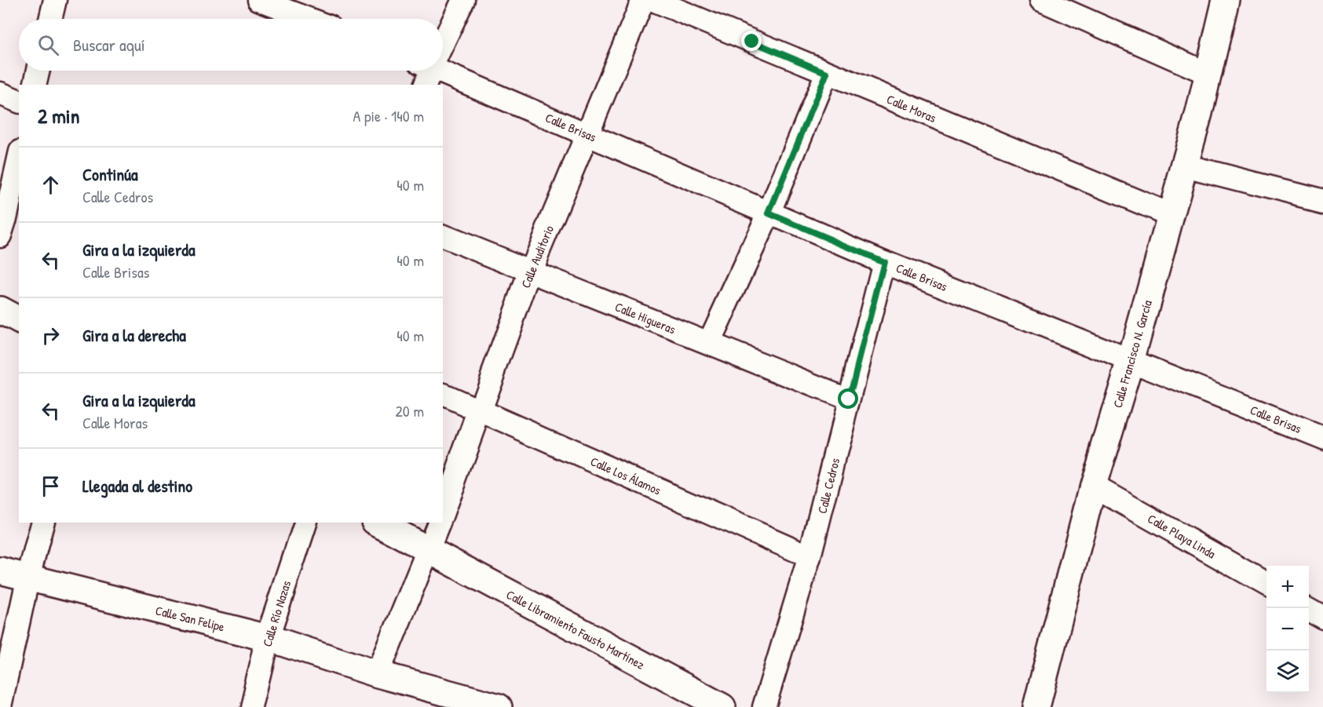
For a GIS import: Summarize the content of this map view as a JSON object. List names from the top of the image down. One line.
{"streets":{"main road":["Calle Francisco N. García","Calle San Felipe","Calle Libramiento Fausto Martínez"],"street":["Calle Moras","Calle Brisas","Calle Auditorio","Calle Higueras","Calle Los Álamos","Calle Cedros","Calle Playa Linda","Calle Río Nazas"]},"crossings":[["Calle Moras","Calle Francisco N. García"],["Calle Brisas","Calle Auditorio"],["Calle Brisas","Calle Francisco N. García"],["Calle Brisas","Calle Cedros"],["Calle Auditorio","Calle Higueras"],["Calle Auditorio","Calle Los Álamos"],["Calle Higueras","Calle Cedros"],["Calle Francisco N. García","Calle Playa Linda"],["Calle Los Álamos","Calle Cedros"],["Calle Río Nazas","Calle San Felipe"]],"page":{"search":"Buscar aquí","heading":["2 min","A pie · 140 m"],"list":[["Continúa","Calle Cedros","40 m"],["Gira a la izquierda","Calle Brisas","40 m"],["Gira a la derecha","40 m"],["Gira a la izquierda","Calle Moras","20 m"],"Llegada al destino"],"map_buttons":["+","−"]}}
